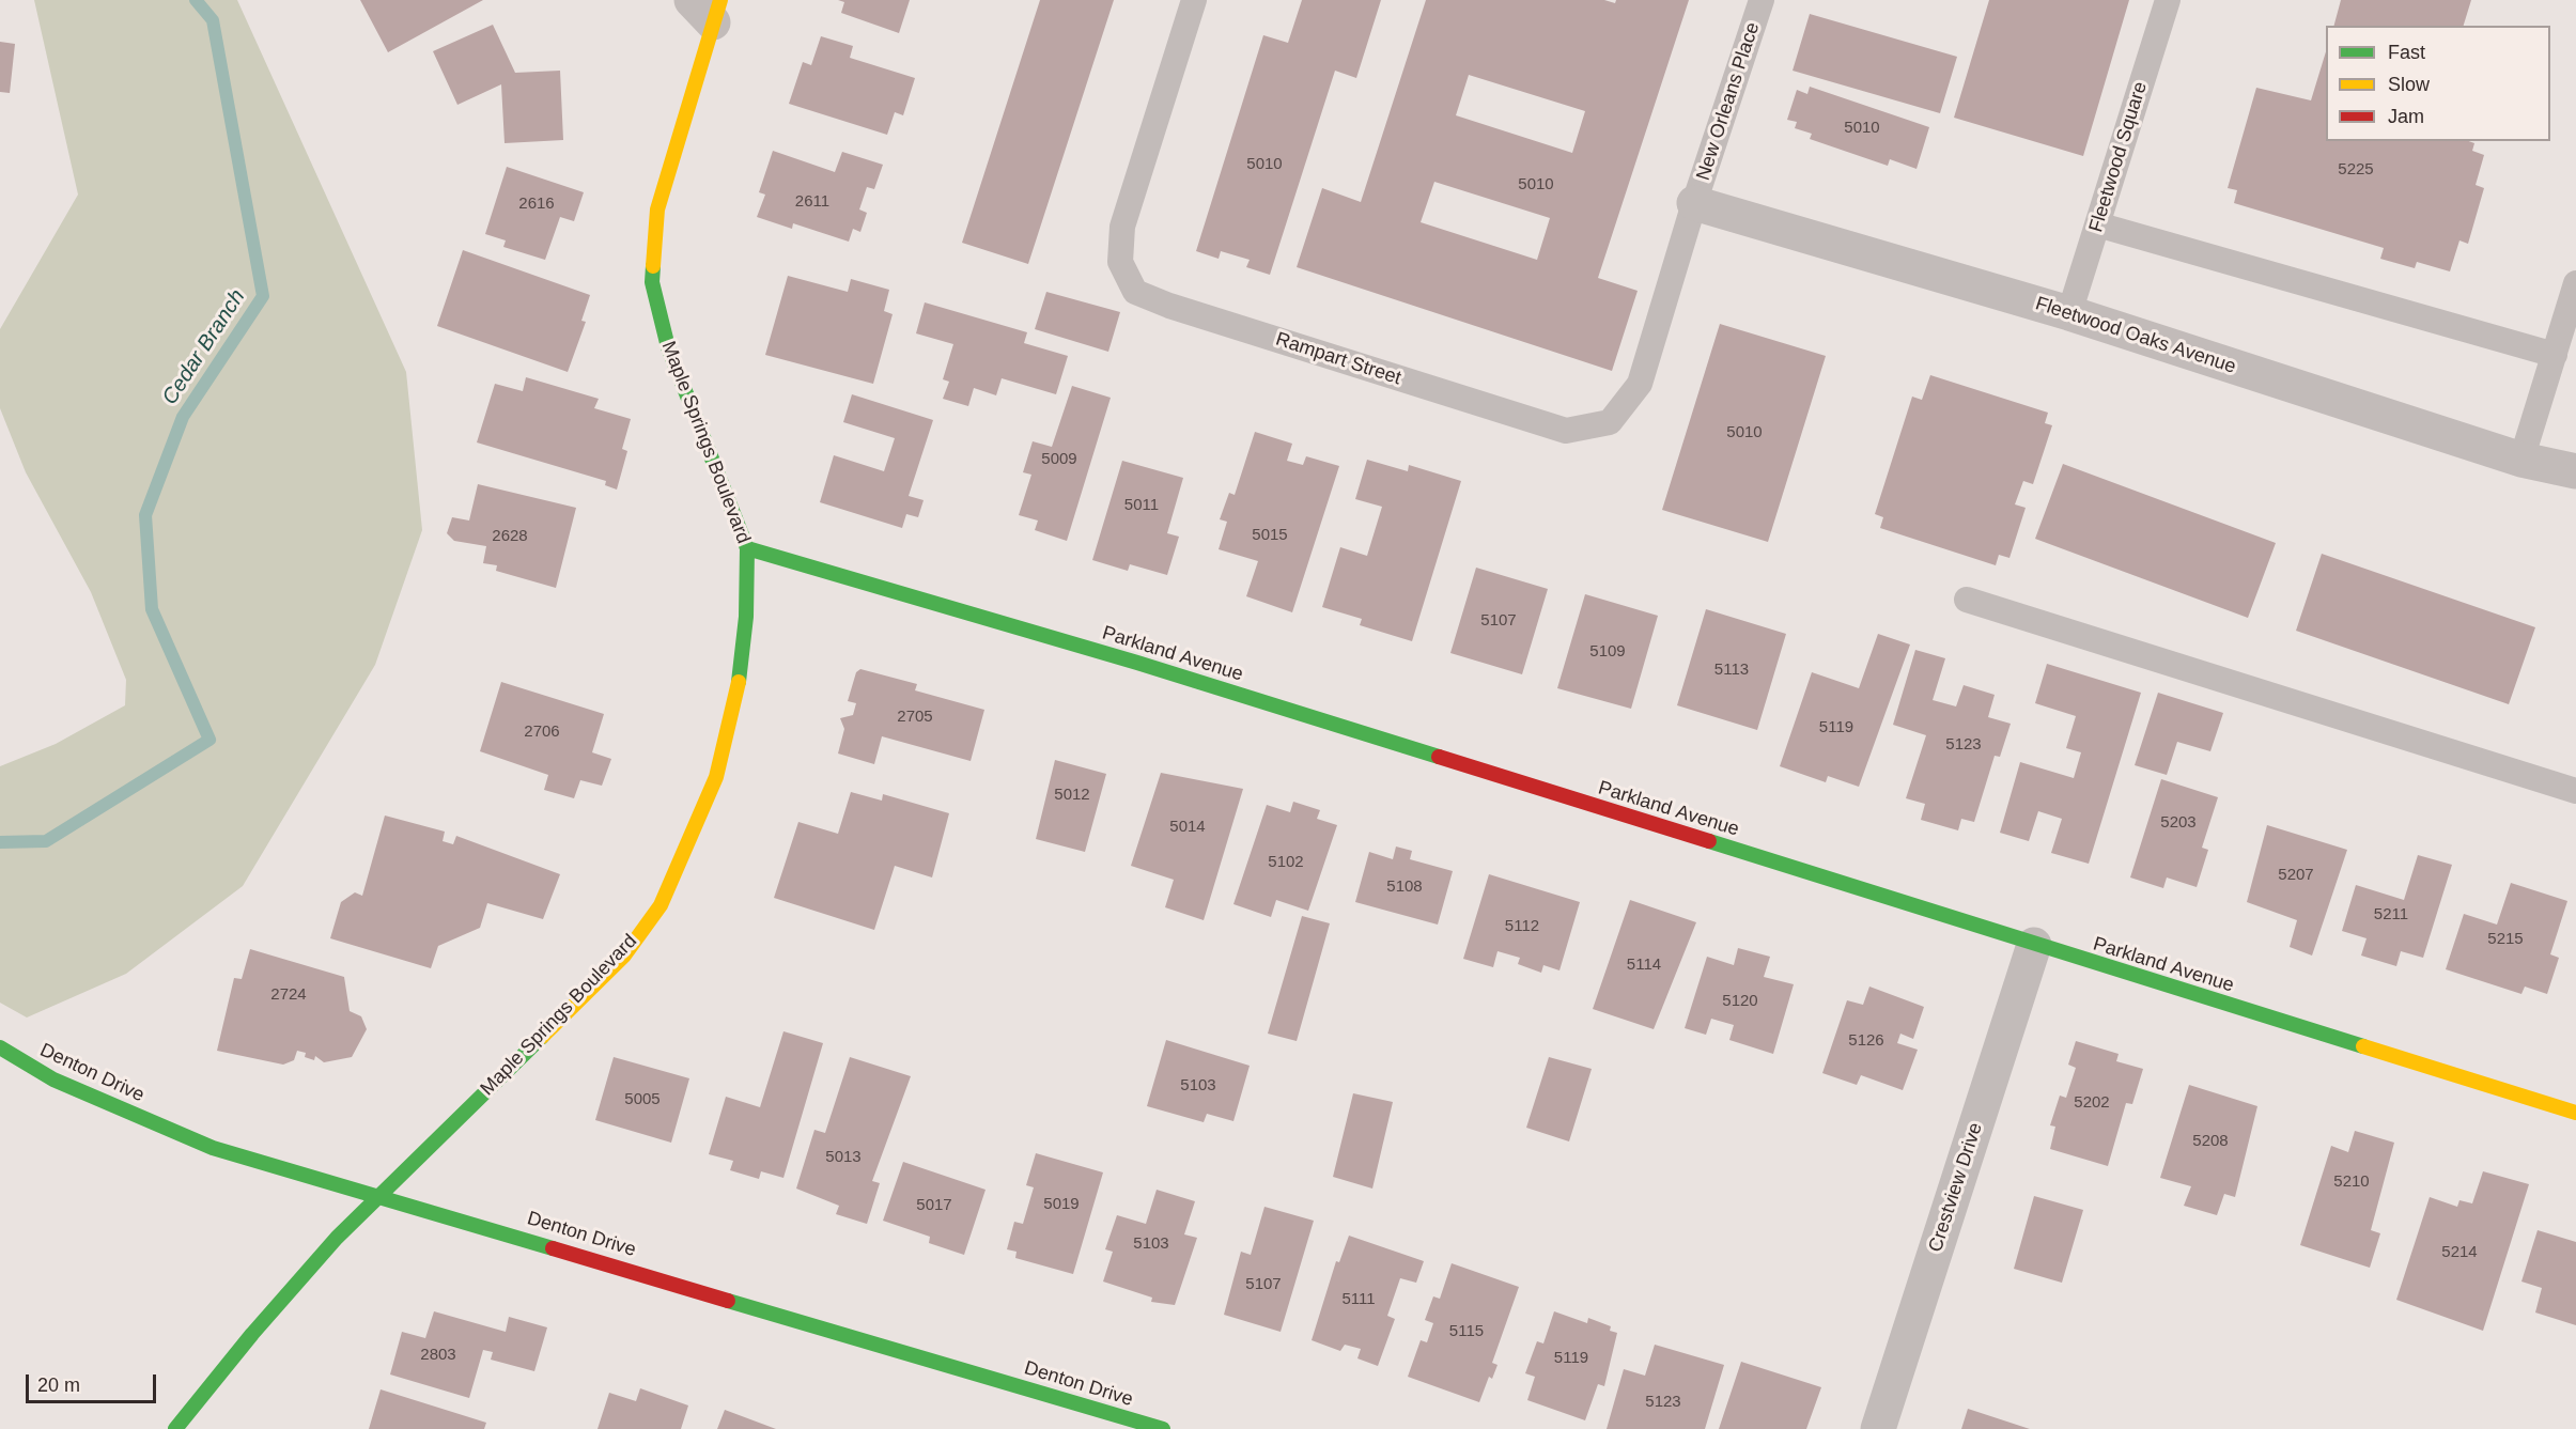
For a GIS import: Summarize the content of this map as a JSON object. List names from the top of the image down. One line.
{"streets":{"street":["Fleetwood Oaks Avenue","Maple Springs Boulevard","Parkland Avenue","Denton Drive","Crestview Drive"],"lane":["New Orleans Place","Fleetwood Square","Rampart Street"]},"crossings":[["New Orleans Place","Fleetwood Oaks Avenue"],["New Orleans Place","Rampart Street"],["Fleetwood Square","Fleetwood Oaks Avenue"],["Fleetwood Oaks Avenue","Rampart Street"],["Maple Springs Boulevard","Parkland Avenue"],["Maple Springs Boulevard","Denton Drive"],["Parkland Avenue","Crestview Drive"]],"water":["Cedar Branch"],"house_numbers":["5010","5010","5225","5010","2611","2616","5010","5009","5011","5015","2628","5107","5109","5113","2705","5119","2706","5123","5012","5203","5014","5102","5207","5108","5211","5112","5215","5114","2724","5120","5126","5103","5005","5202","5208","5013","5210","5019","5017","5103","5214","5107","5111","5115","2803","5119","5123"],"legend":["Fast","Slow","Jam"],"scale_bar":"20 m"}
